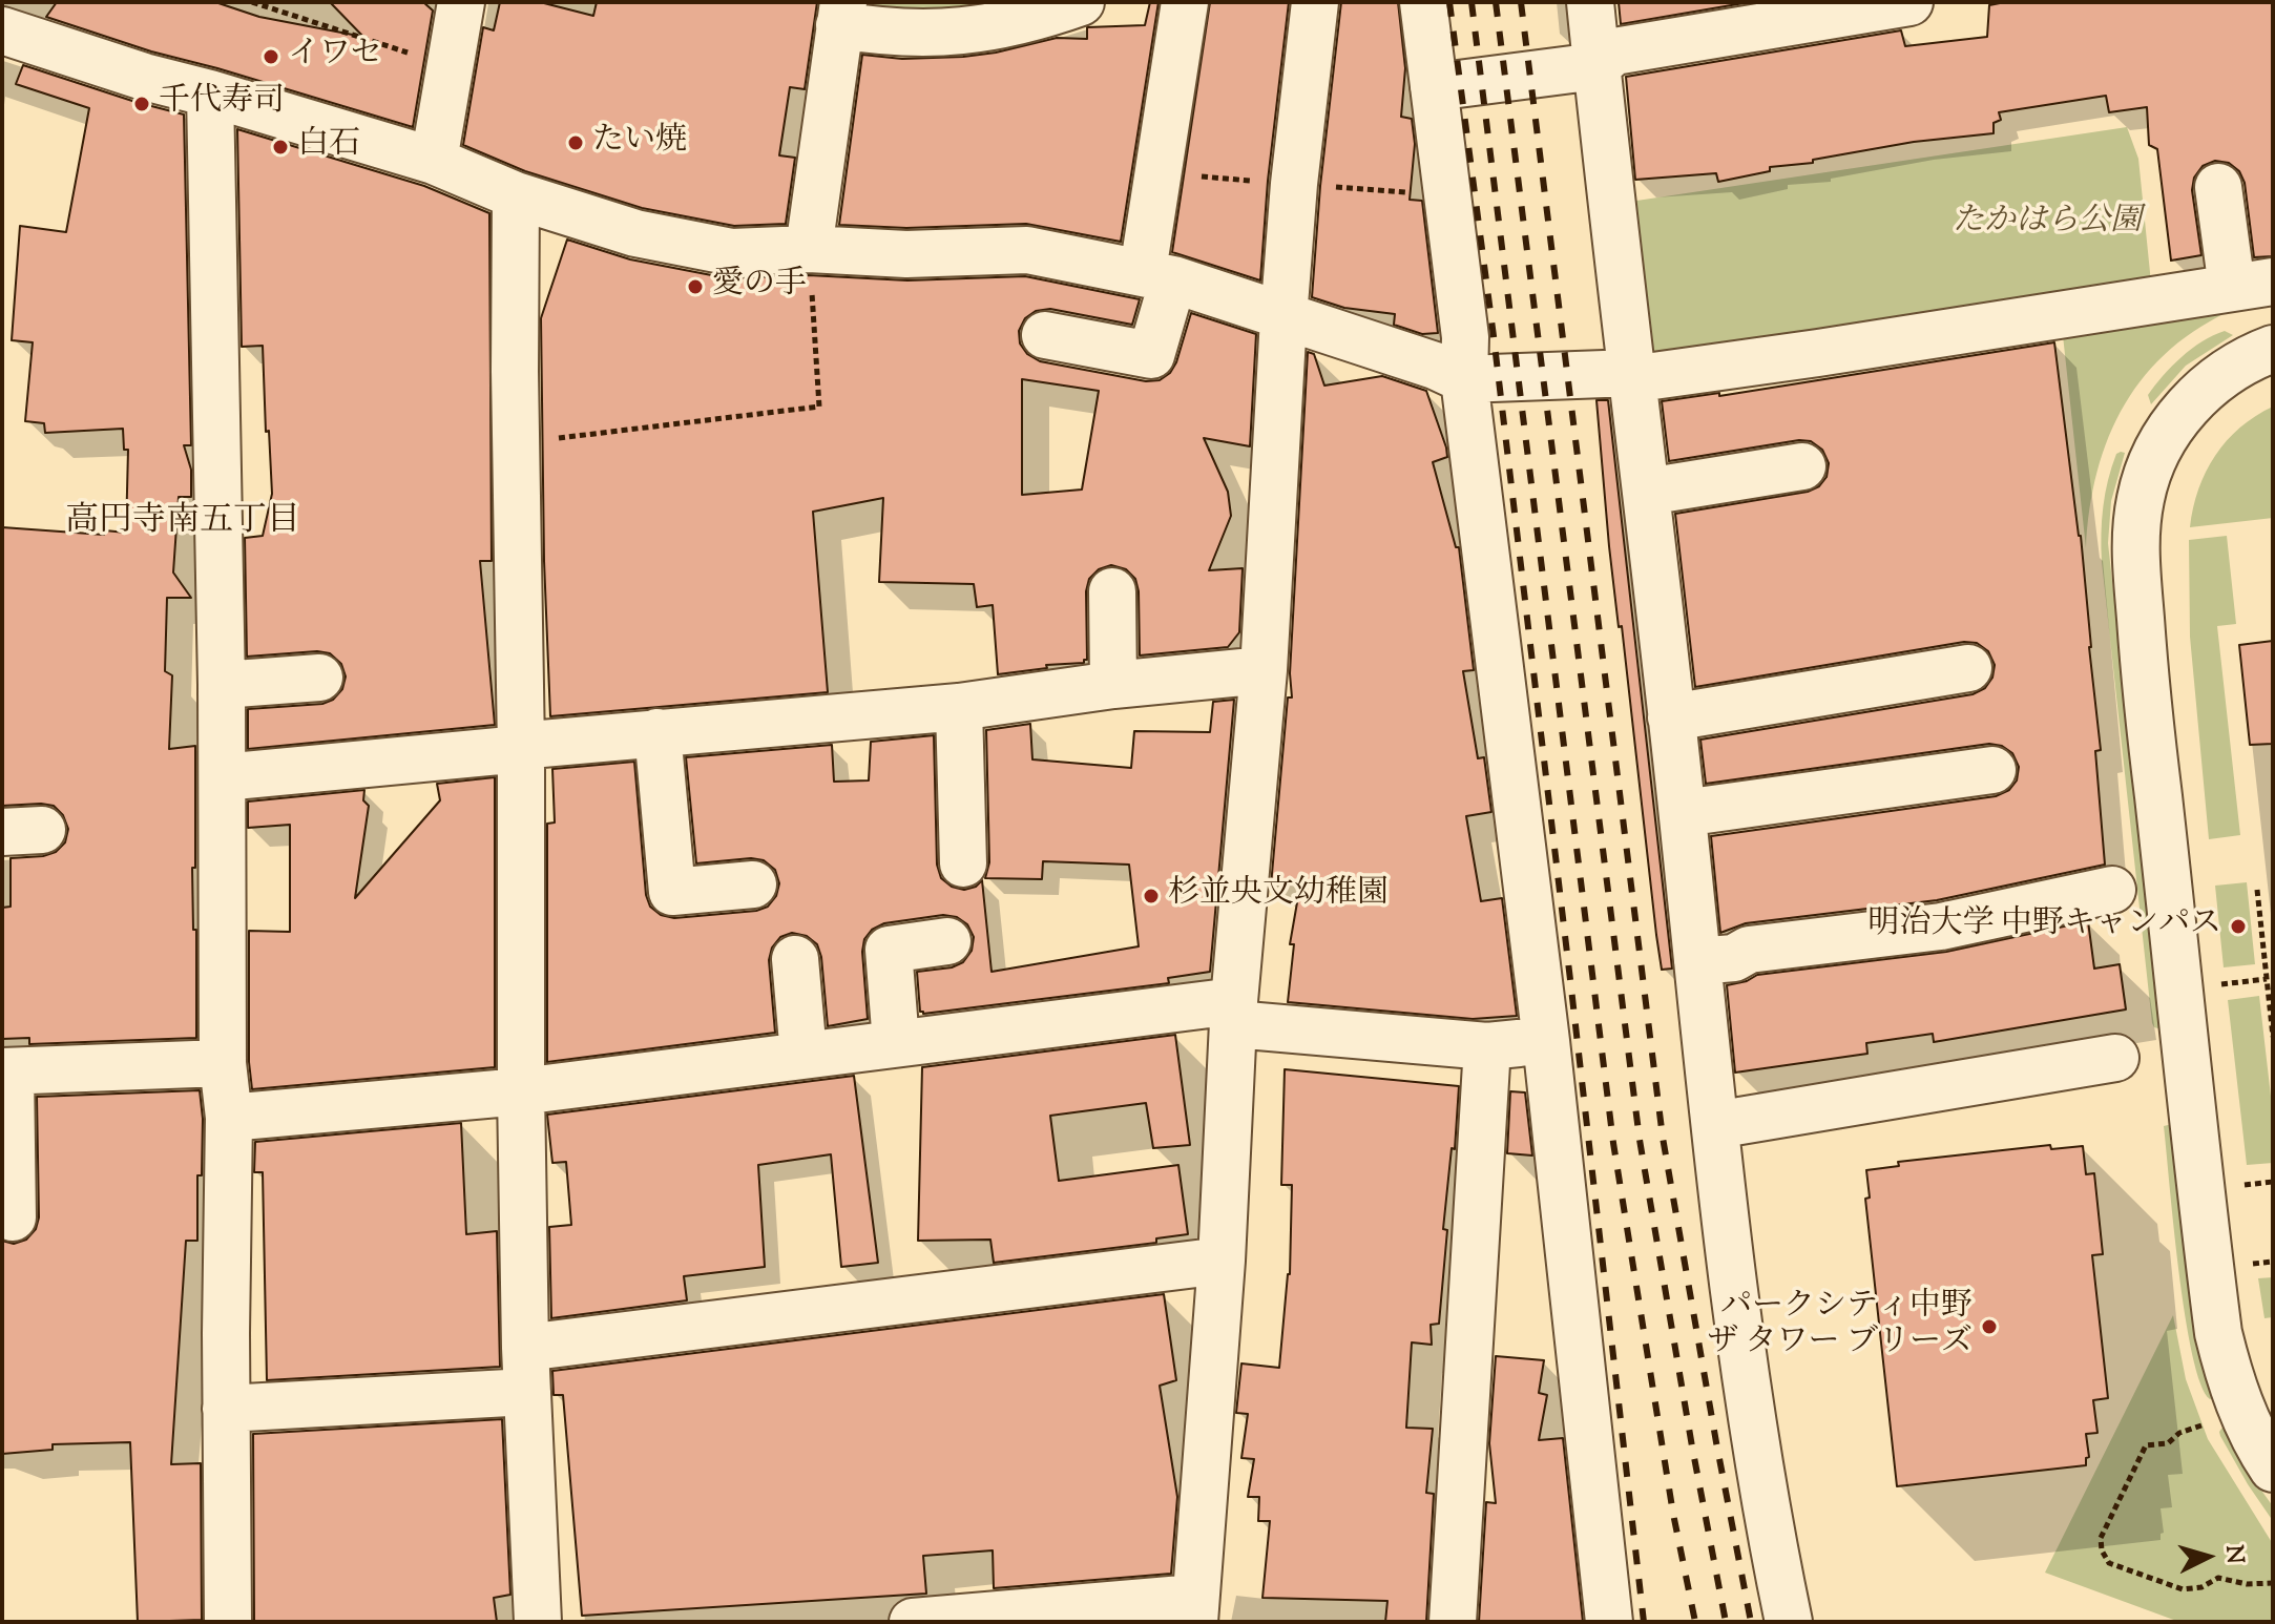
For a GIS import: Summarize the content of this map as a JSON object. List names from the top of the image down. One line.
{"districts":["高円寺南五丁目"],"parks":["たかはら公園"],"places":["イワセ","千代寿司","たい焼","白石","愛の手","杉並央文幼稚園","明治大学 中野キャンパス","パークシティ中野 ザ タワー ブリーズ"],"north":"right"}
